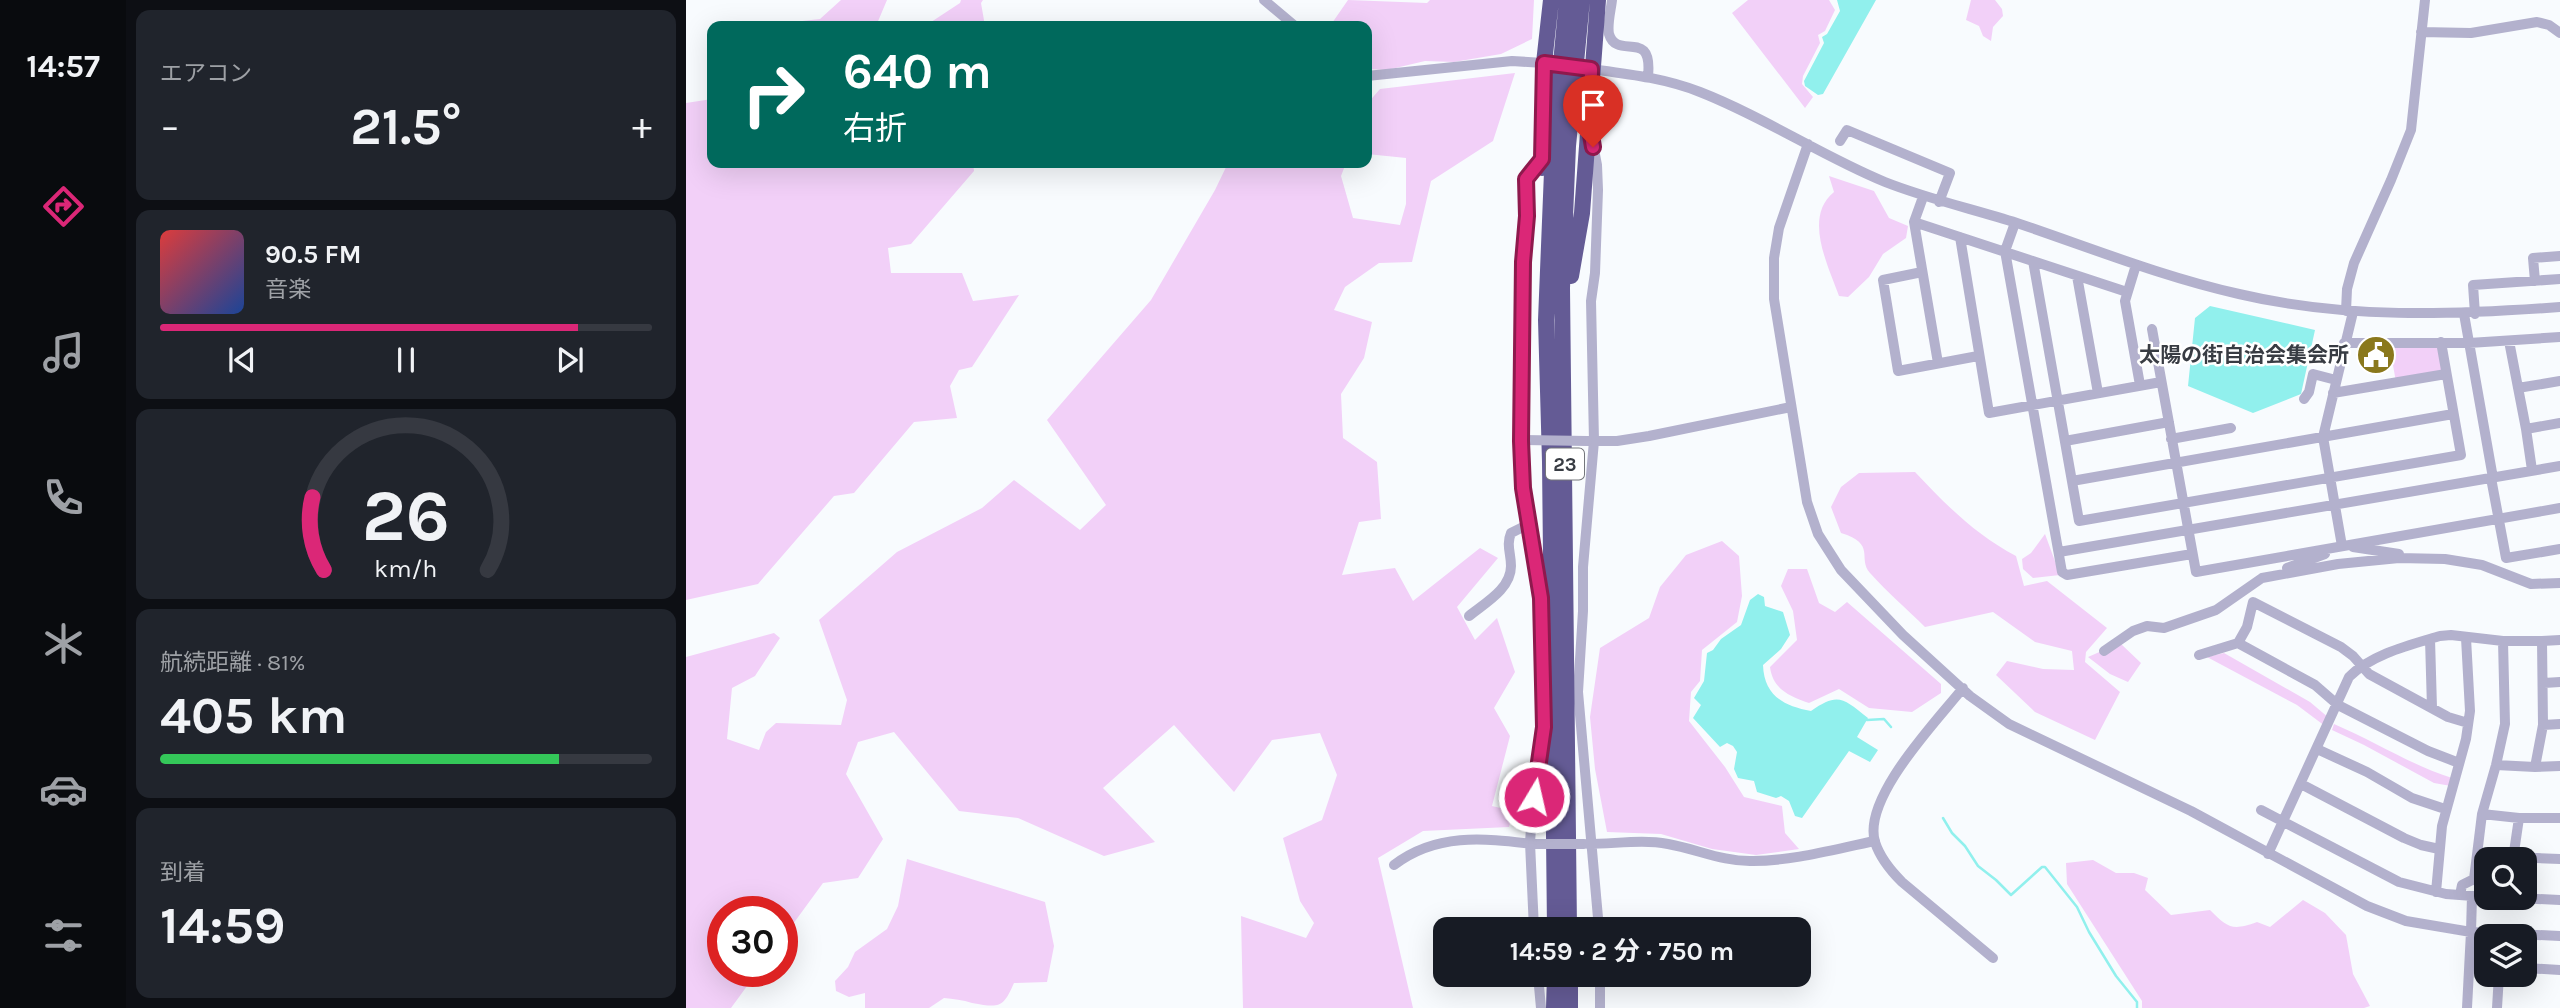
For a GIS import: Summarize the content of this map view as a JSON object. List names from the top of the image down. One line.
{"streets":{"highway":["23"]},"places":{"public building":["太陽の街自治会集会所"]},"page":{"tabs":"14:57","tile":["エアコン",["航続距離 · 81%","405 km"],["到着","14:59"]],"turn":["640 m","右折"],"heat":["−","21.5°","+"],"song":["90.5 FM","音楽"],"limit":"30","trip":"14:59 · 2 分 · 750 m","gauge":["26","km/h"]}}
